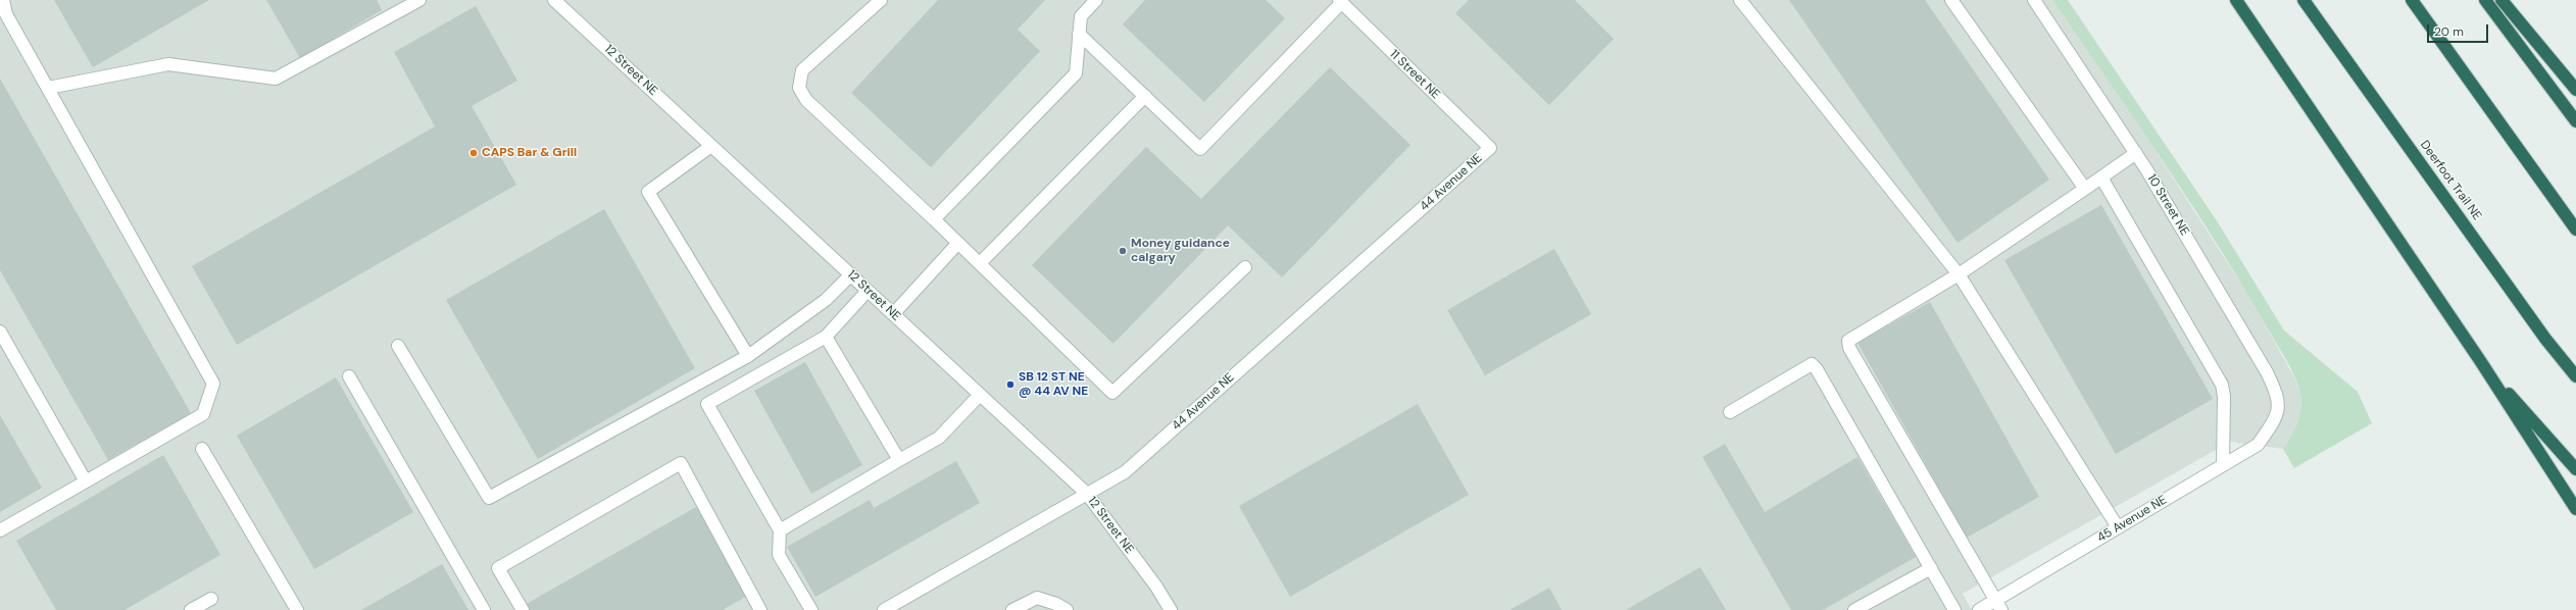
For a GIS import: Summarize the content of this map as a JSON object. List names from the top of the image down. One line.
{"streets":{"highway":["Deerfoot Trail NE"],"street":["12 Street NE","11 Street NE","44 Avenue NE","10 Street NE","45 Avenue NE"]},"crossings":[["12 Street NE","44 Avenue NE"],["11 Street NE","44 Avenue NE"],["10 Street NE","45 Avenue NE"]],"places":["CAPS Bar & Grill","Money guidance calgary","SB 12 ST NE @ 44 AV NE"],"scale_bar":"20 m"}
